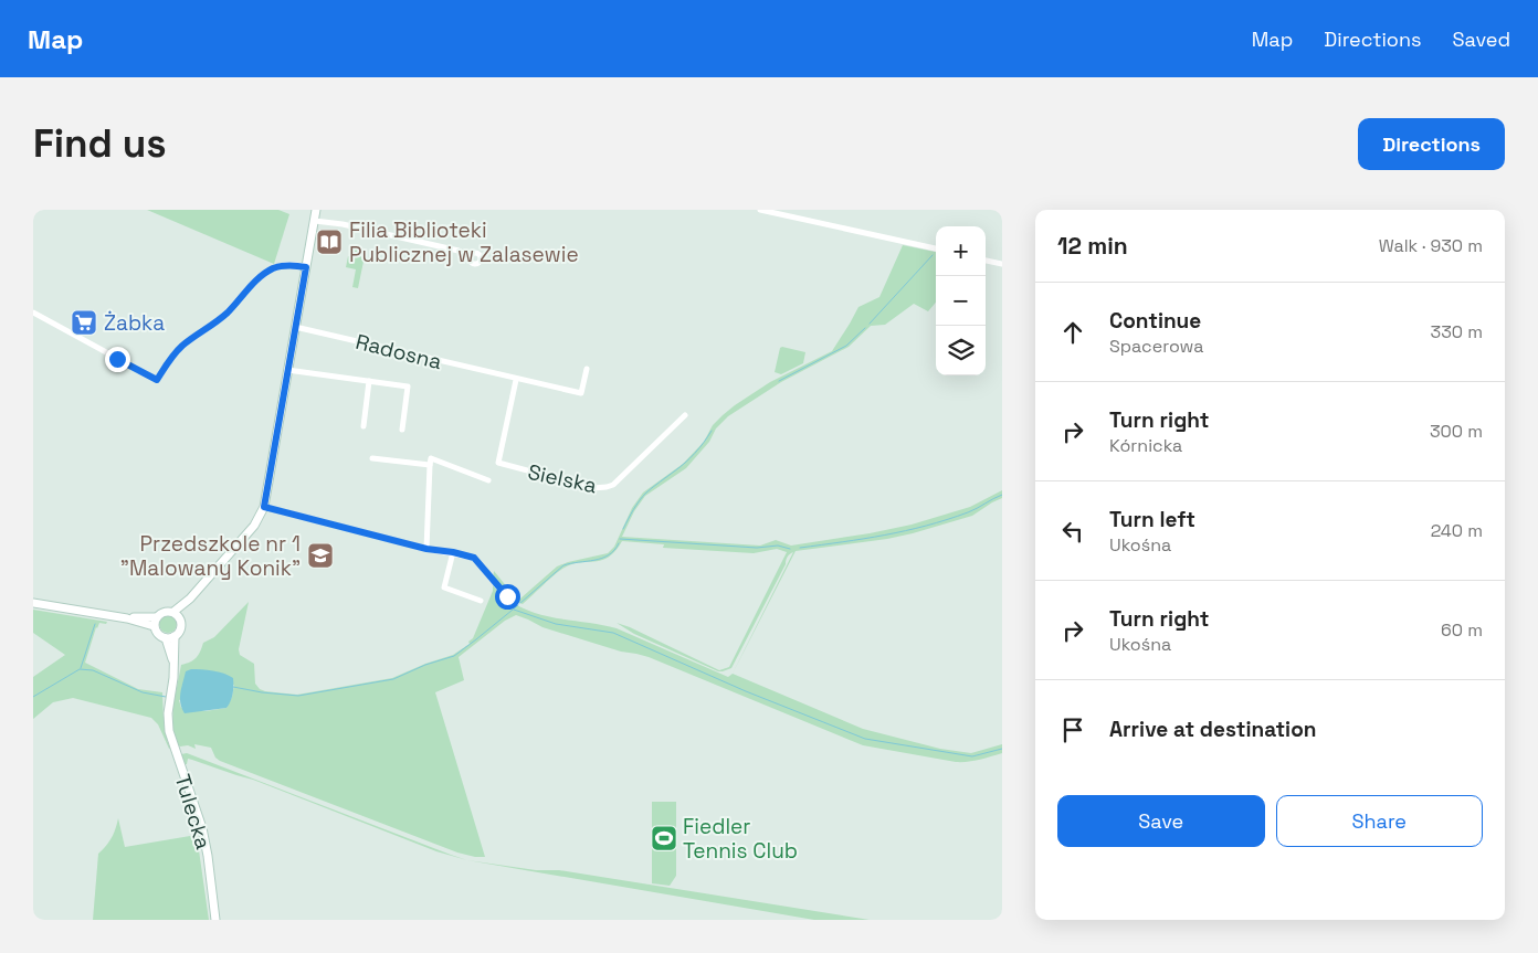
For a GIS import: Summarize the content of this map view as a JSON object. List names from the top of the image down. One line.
{"streets":{"street":["Radosna","Sielska","Tulecka"]},"crossings":[["Radosna","Sielska"]],"places":{"library":["Filia Biblioteki Publicznej w Zalasewie"],"supermarket":["Żabka"],"school or university":["Przedszkole nr 1 \"Malowany Konik\""],"sports":["Fiedler Tennis Club"]},"page":{"header":"Map","nav":["Map","Directions","Saved"],"buttons":["Directions",["Save","Share"]],"title":"Find us","heading":["12 min","Walk · 930 m"],"map_buttons":["+","−"],"list":[["Continue","Spacerowa","330 m"],["Turn right","Kórnicka","300 m"],["Turn left","Ukośna","240 m"],["Turn right","Ukośna","60 m"],"Arrive at destination"]}}
